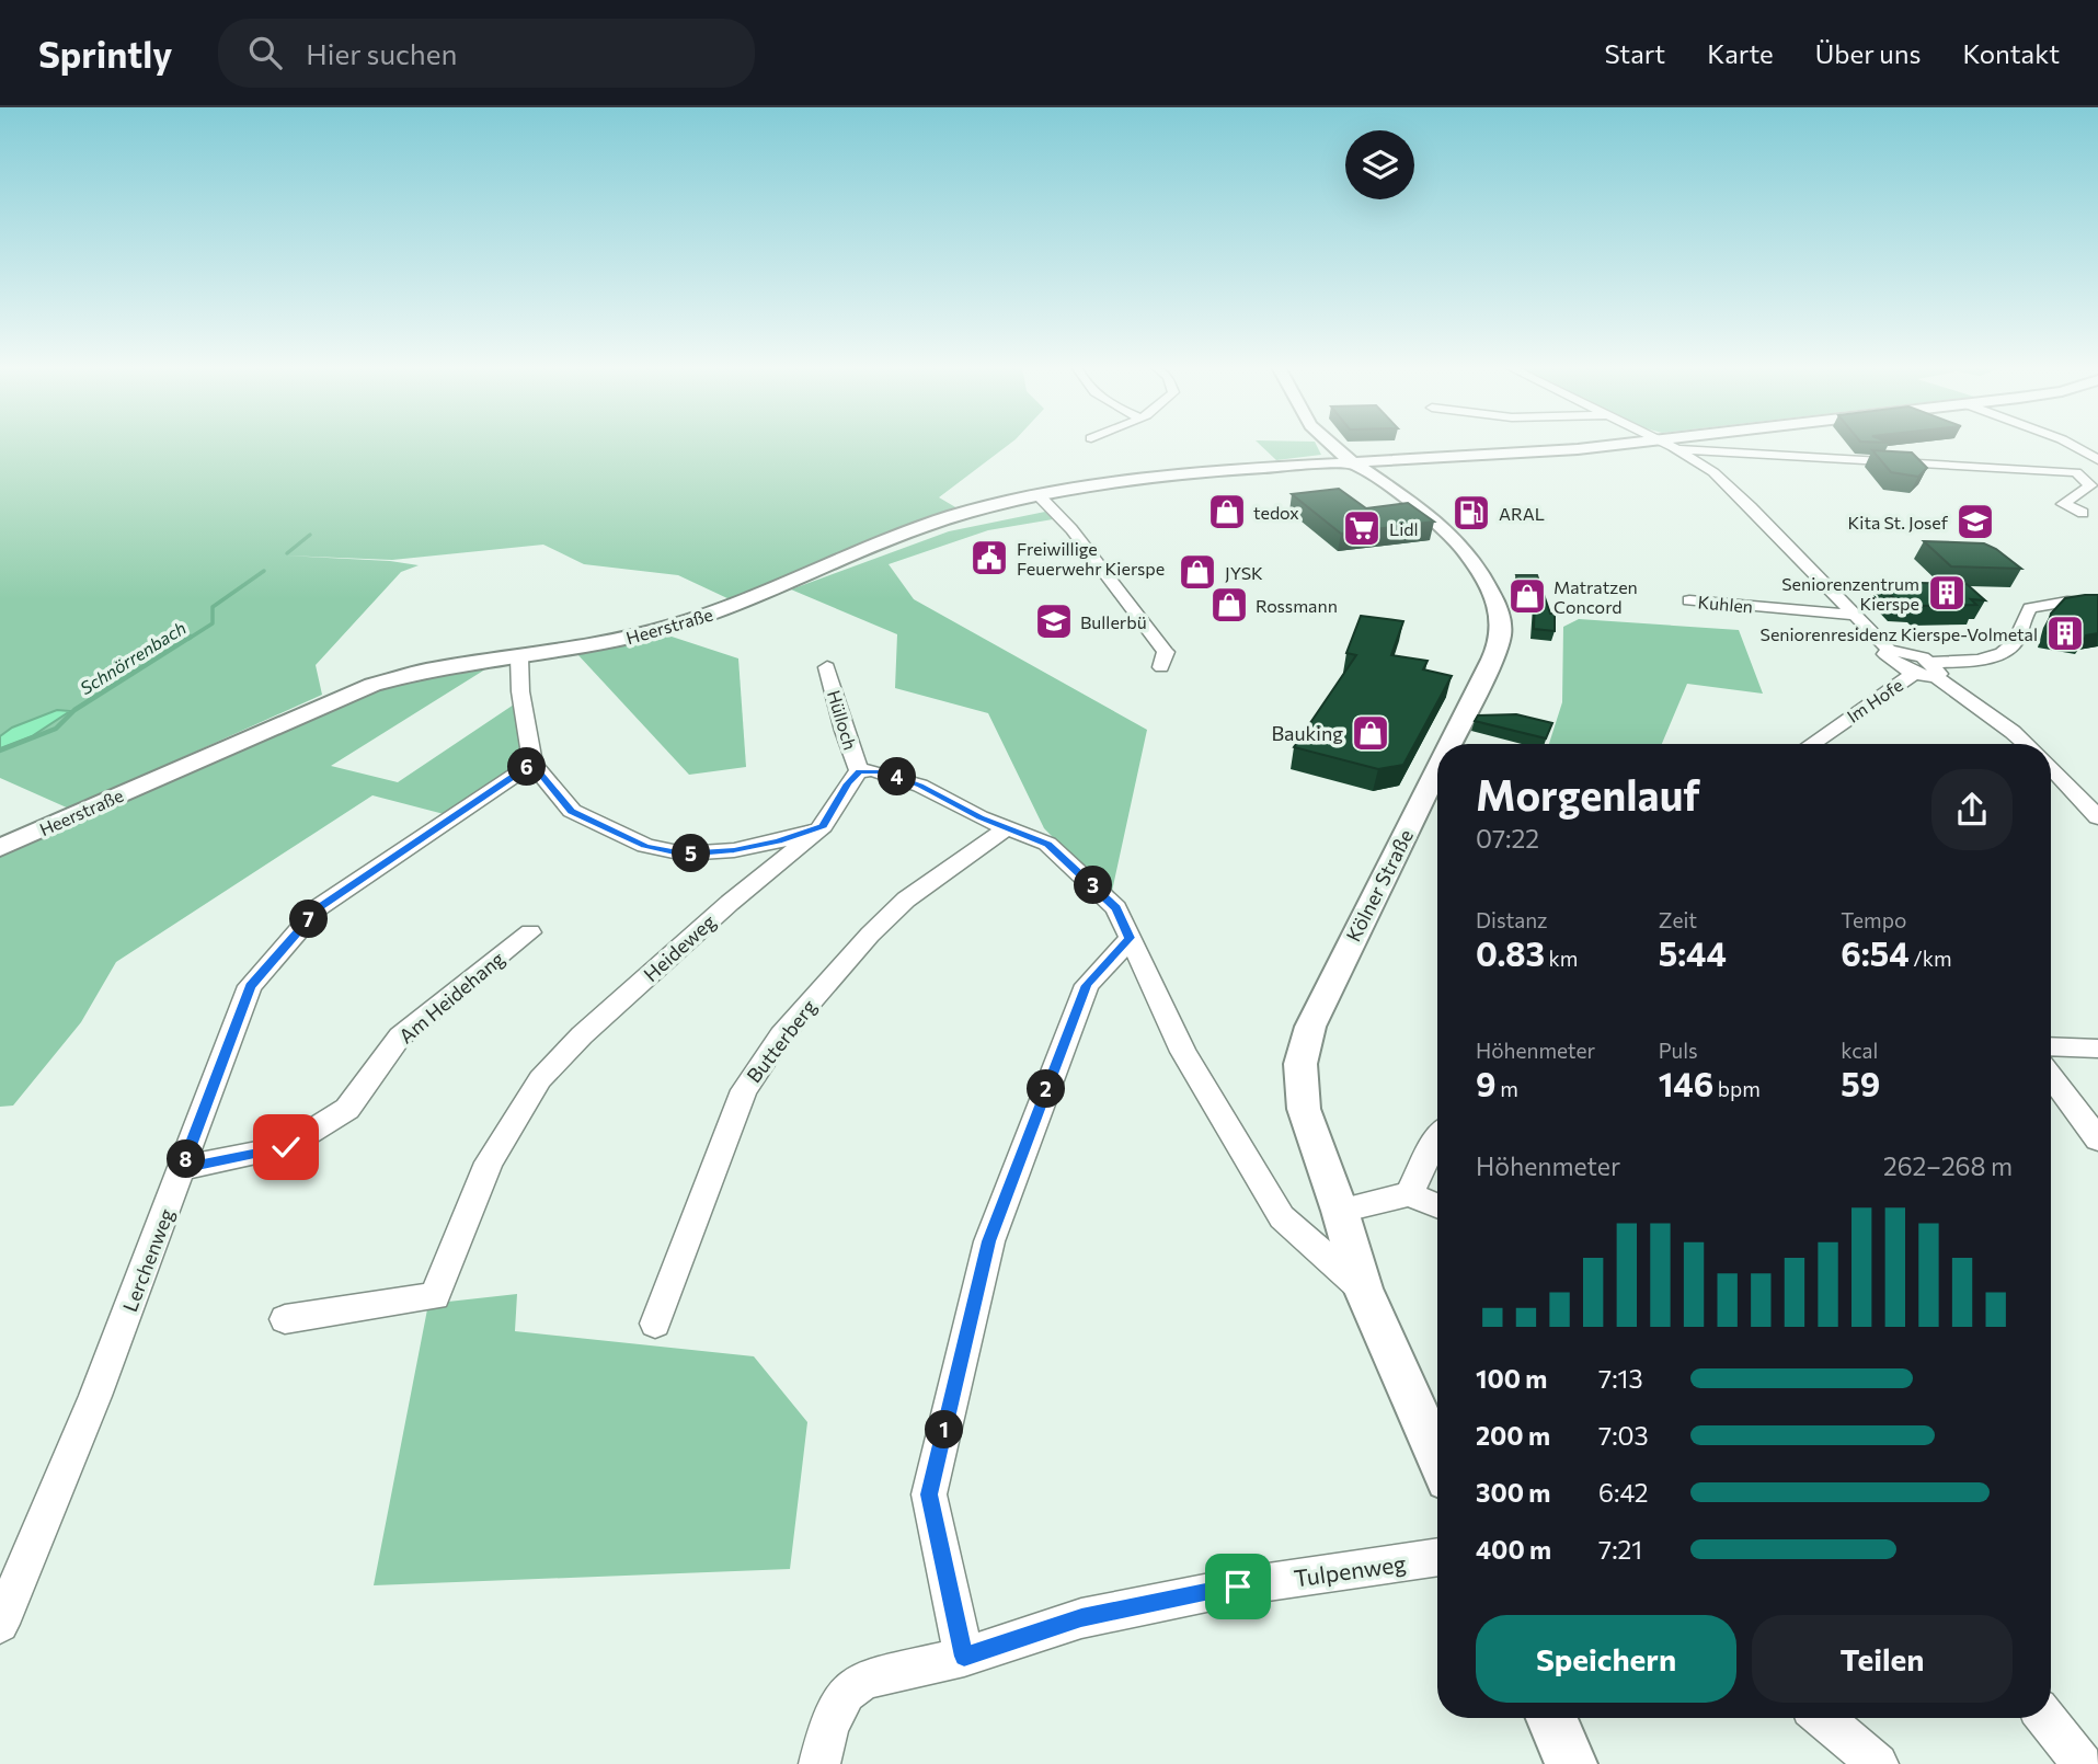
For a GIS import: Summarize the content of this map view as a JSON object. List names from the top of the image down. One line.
{"streets":{"main road":["Heerstraße","Kölner Straße"],"street":["Kuhlen","Im Hofe","Hülloch","Heideweg","Am Heidehang","Butterberg","Lerchenweg","Tulpenweg"]},"crossings":[["Heerstraße","Kölner Straße"],["Hülloch","Heideweg"],["Am Heidehang","Lerchenweg"]],"water":["Schnörrenbach"],"places":{"shop":["tedox","JYSK","Matratzen Concord","Rossmann","Bauking"],"fuel station":["ARAL"],"school or university":["Kita St. Josef","Bullerbü"],"supermarket":["Lidl"],"public building":["Freiwillige Feuerwehr Kierspe"],"building":["Seniorenzentrum Kierspe","Seniorenresidenz Kierspe-Volmetal"]},"page":{"header":"Sprintly","search":"Hier suchen","nav":["Start","Karte","Über uns","Kontakt"],"heading":["Morgenlauf","07:22"],"pins":["6","4","5","3","7","2","8","1"],"stats":[["Distanz","0.83 km"],["Zeit","5:44"],["Tempo","6:54 /km"],["Höhenmeter","9 m"],["Puls","146 bpm"],["kcal","59"]],"chart":["Höhenmeter","262–268 m"],"list":[{"name":"100 m","note":"7:13"},{"name":"200 m","note":"7:03"},{"name":"300 m","note":"6:42"},{"name":"400 m","note":"7:21"}],"buttons":["Speichern","Teilen"]}}
